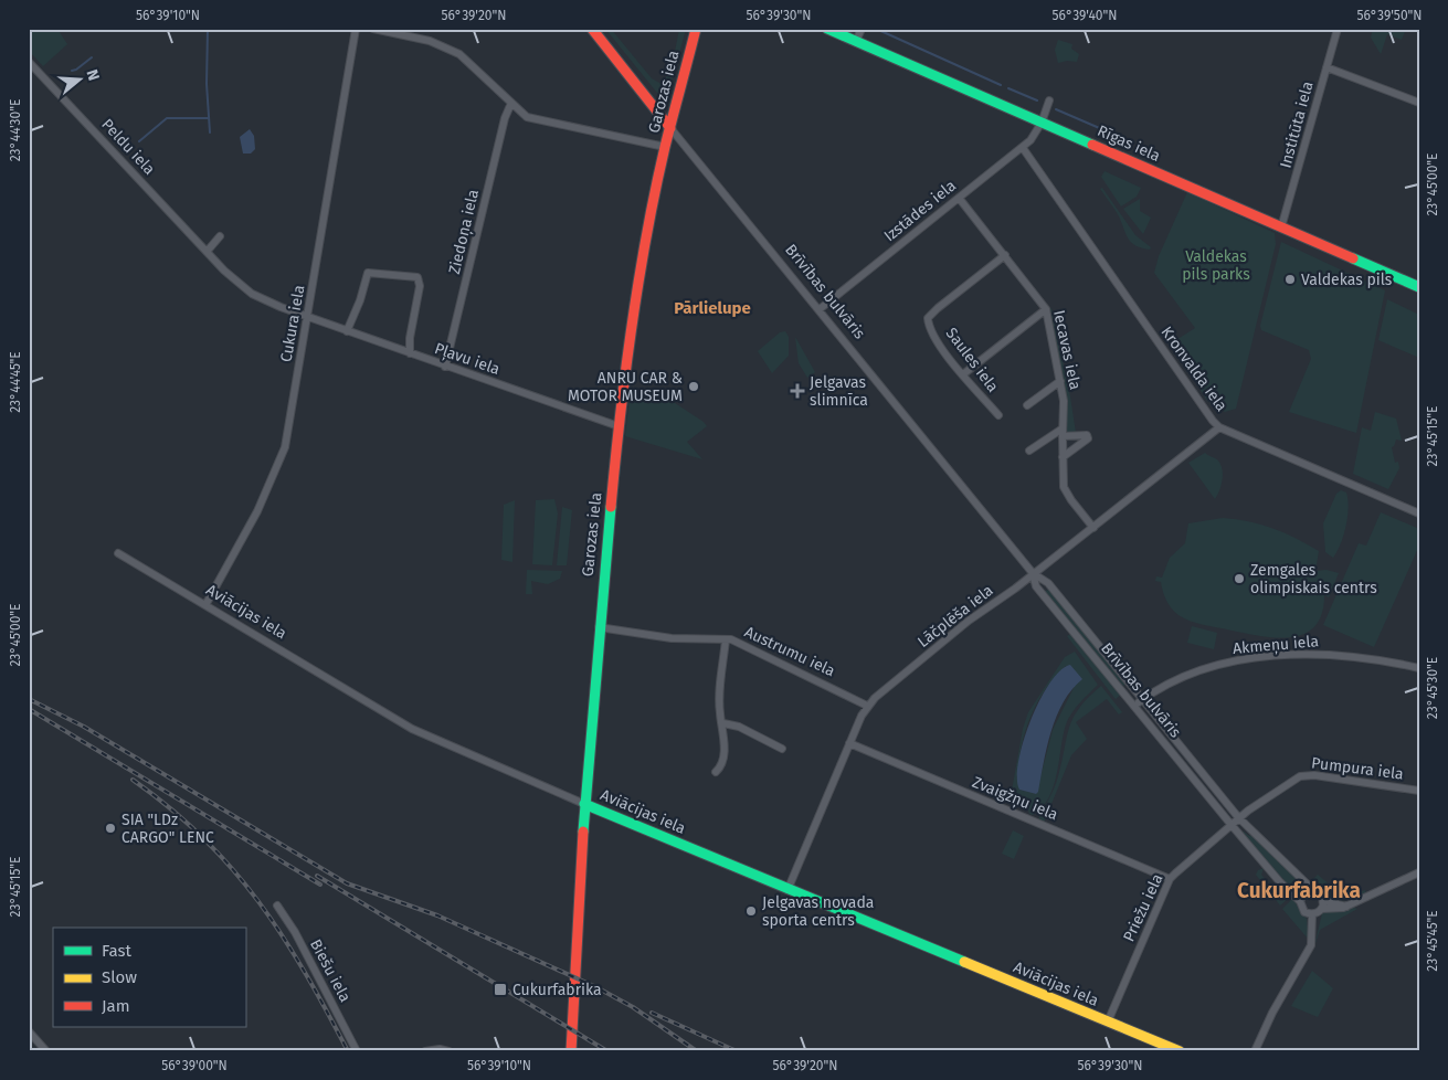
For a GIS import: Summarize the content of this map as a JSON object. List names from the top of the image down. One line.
{"streets":{"main road":["Garozas iela","Rīgas iela","Brīvības bulvāris","Aviācijas iela"],"street":["Institūta iela","Peldu iela","Izstādes iela","Ziedoņa iela","Cukura iela","Iecavas iela","Pļavu iela","Saules iela","Kronvalda iela","Lāčplēša iela","Akmeņu iela","Austrumu iela","Pumpura iela","Zvaigžņu iela","Priežu iela","Biešu iela"]},"crossings":[["Garozas iela","Brīvības bulvāris"],["Garozas iela","Pļavu iela"],["Garozas iela","Aviācijas iela"],["Garozas iela","Austrumu iela"],["Institūta iela","Rīgas iela"],["Rīgas iela","Izstādes iela"],["Peldu iela","Cukura iela"],["Peldu iela","Pļavu iela"],["Izstādes iela","Brīvības bulvāris"],["Izstādes iela","Iecavas iela"],["Izstādes iela","Kronvalda iela"],["Ziedoņa iela","Pļavu iela"],["Brīvības bulvāris","Lāčplēša iela"],["Brīvības bulvāris","Akmeņu iela"],["Brīvības bulvāris","Pumpura iela"],["Brīvības bulvāris","Priežu iela"],["Cukura iela","Pļavu iela"],["Cukura iela","Aviācijas iela"],["Iecavas iela","Saules iela"],["Iecavas iela","Lāčplēša iela"],["Kronvalda iela","Lāčplēša iela"],["Aviācijas iela","Lāčplēša iela"],["Aviācijas iela","Priežu iela"],["Lāčplēša iela","Austrumu iela"],["Lāčplēša iela","Zvaigžņu iela"],["Zvaigžņu iela","Priežu iela"]],"districts":["Pārlielupe","Cukurfabrika"],"parks":["Valdekas pils parks"],"places":{"other":["Valdekas pils","ANRU CAR & MOTOR MUSEUM","Zemgales olimpiskais centrs","SIA \"LDz CARGO\" LENC","Jelgavas novada sporta centrs"],"health":["Jelgavas slimnīca"],"transit":["Cukurfabrika"]},"legend":["Fast","Slow","Jam"],"north":"right","coordinates":["56°39'10\"N","56°39'20\"N","56°39'30\"N","56°39'40\"N","56°39'50\"N","23°44'30\"E","23°45'00\"E","23°44'45\"E","23°45'15\"E","23°45'30\"E","23°45'45\"E","56°39'00\"N"]}
